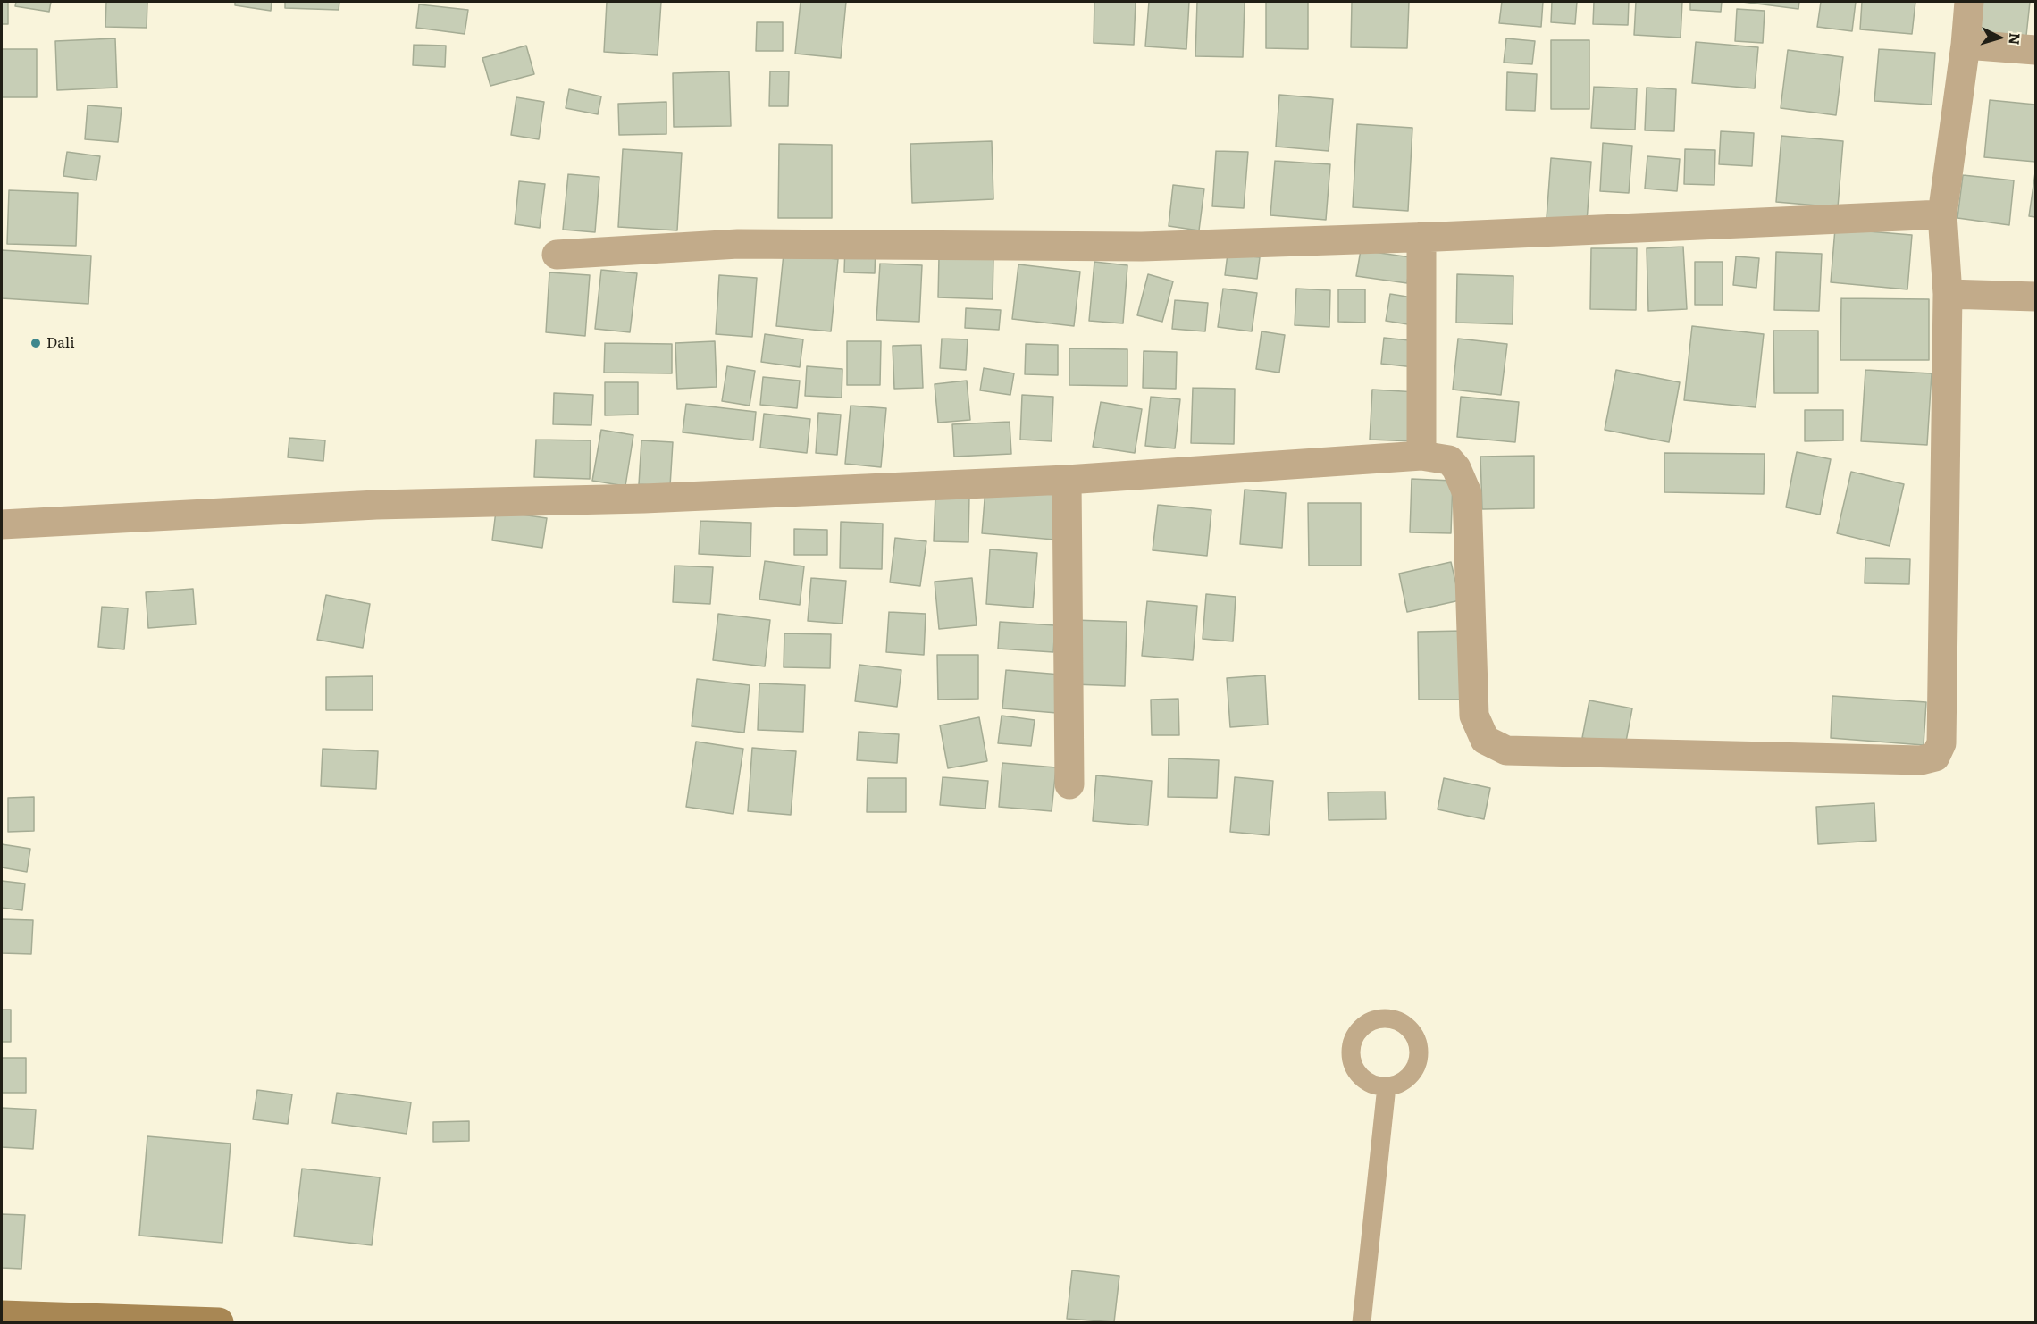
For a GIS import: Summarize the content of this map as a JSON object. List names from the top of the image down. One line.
{"places":["Dali"],"north":"right"}
